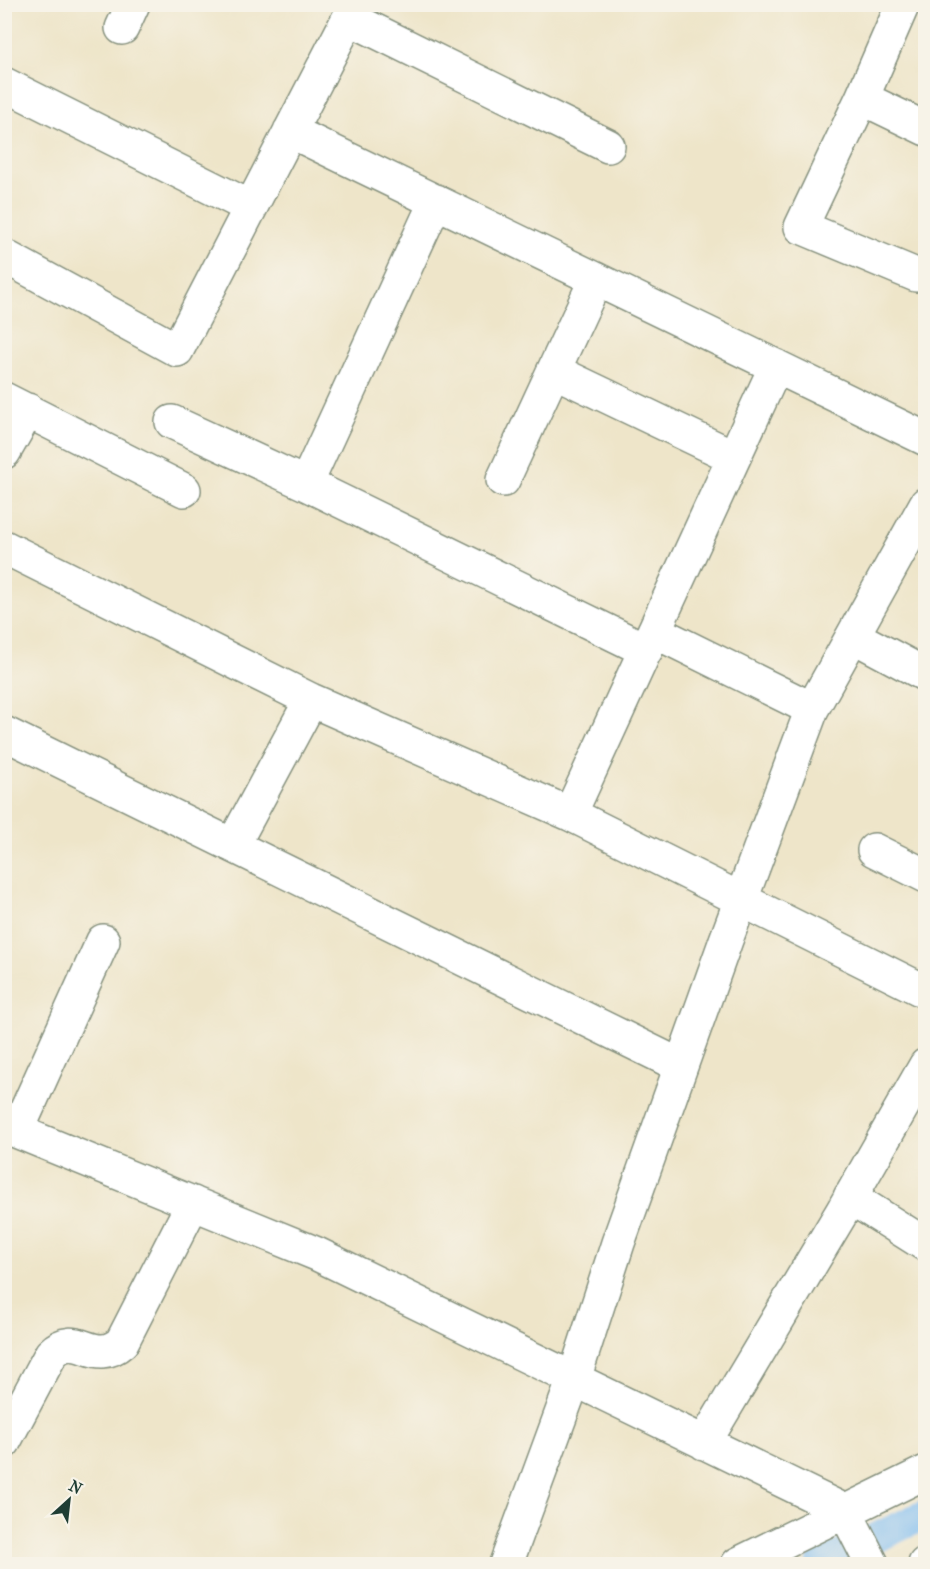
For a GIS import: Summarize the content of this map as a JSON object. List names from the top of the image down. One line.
{"north":"top right"}
